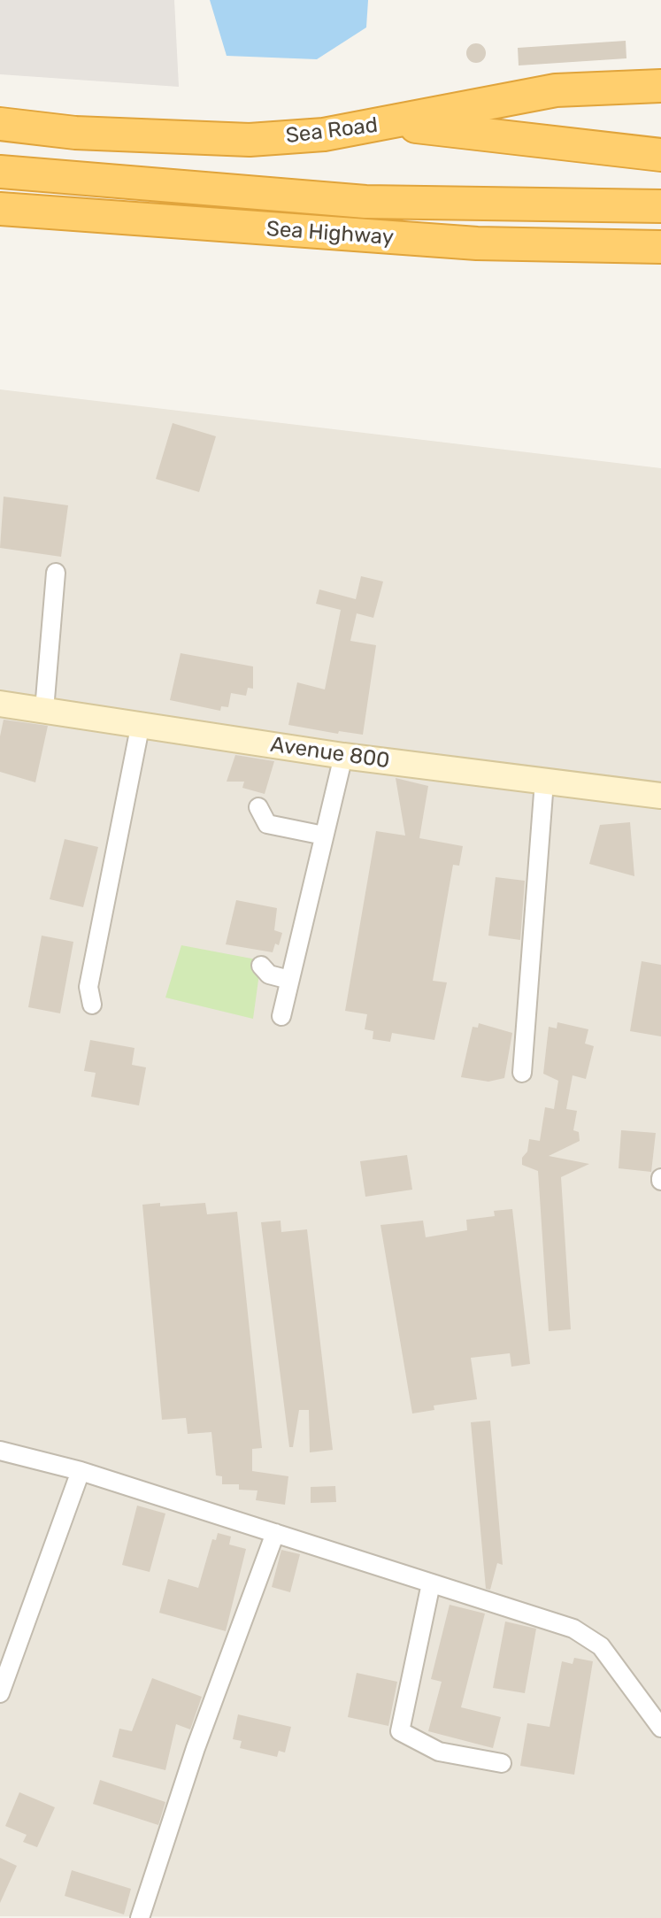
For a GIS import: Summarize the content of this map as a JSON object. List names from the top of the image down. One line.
{"streets":{"highway":["Sea Road","Sea Highway"],"main road":["Avenue 800"]}}
